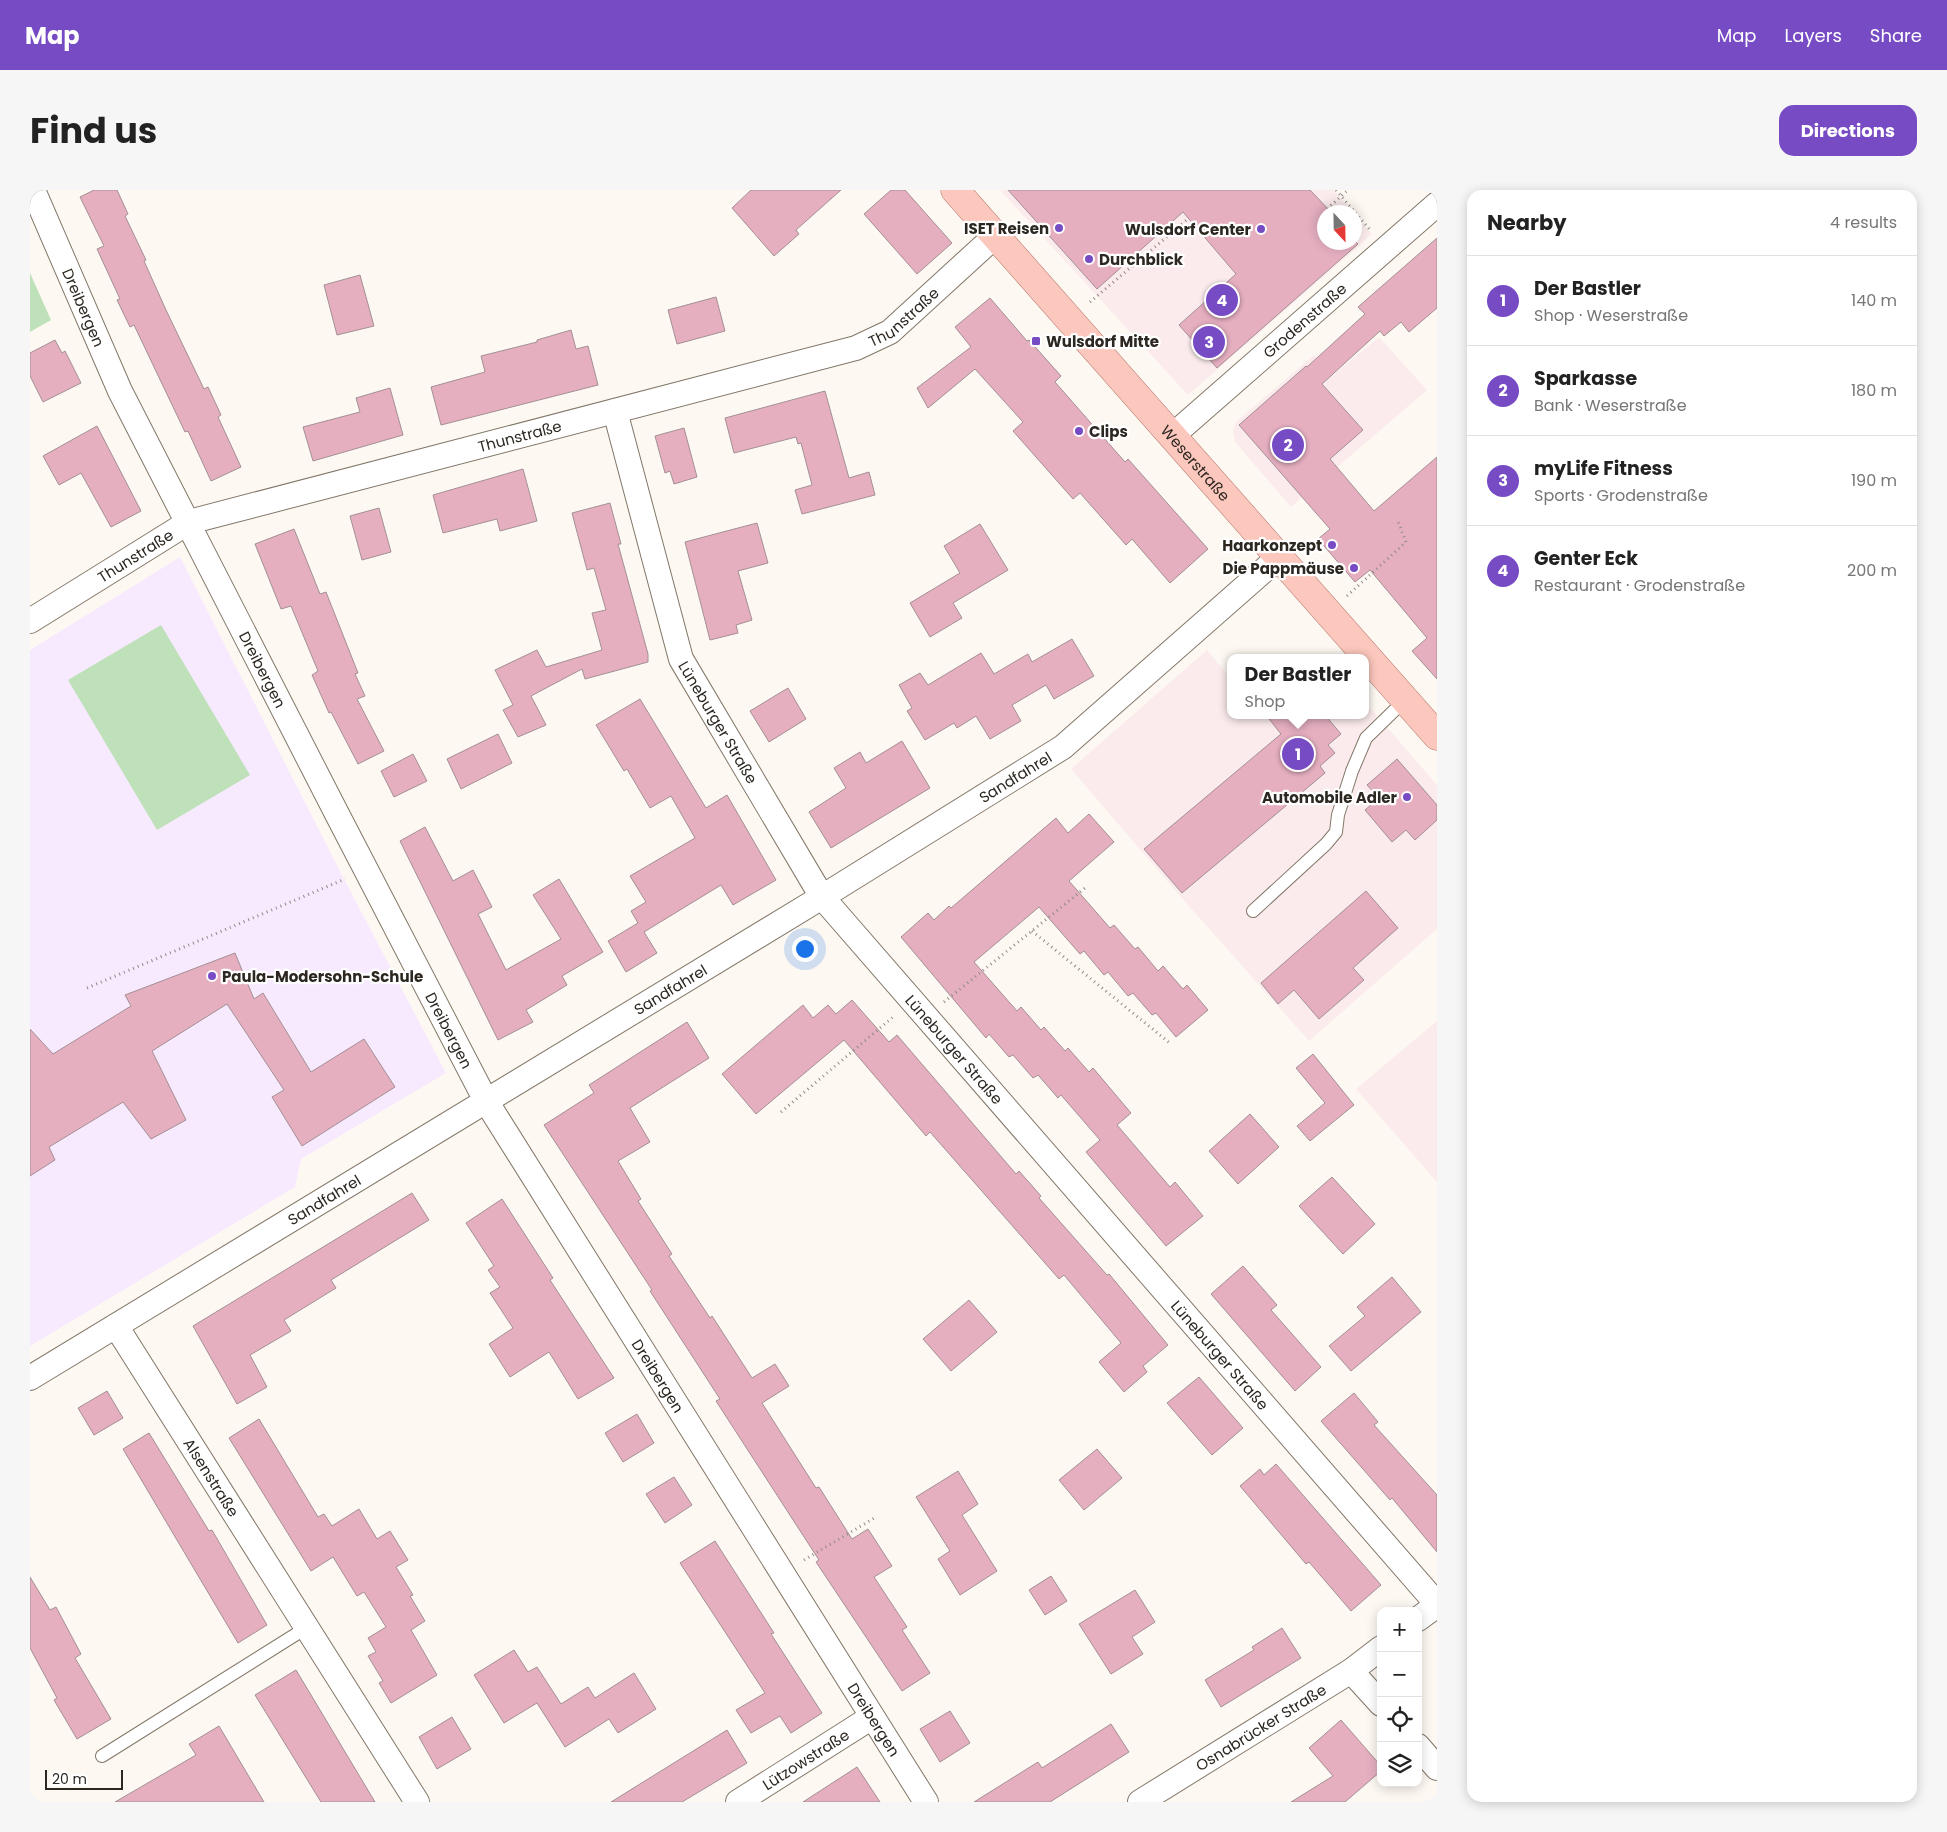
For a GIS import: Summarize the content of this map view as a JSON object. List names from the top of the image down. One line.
{"streets":{"main road":["Weserstraße"],"street":["Dreibergen","Thunstraße","Grodenstraße","Lüneburger Straße","Sandfahrel","Alsenstraße","Osnabrücker Straße","Lützowstraße"]},"crossings":[["Dreibergen","Thunstraße"],["Dreibergen","Sandfahrel"],["Dreibergen","Lützowstraße"],["Thunstraße","Weserstraße"],["Thunstraße","Lüneburger Straße"],["Grodenstraße","Weserstraße"],["Weserstraße","Sandfahrel"],["Lüneburger Straße","Sandfahrel"],["Sandfahrel","Alsenstraße"]],"places":{"other":["ISET Reisen","Wulsdorf Center","Durchblick","Clips","Haarkonzept","Die Pappmäuse","Automobile Adler","Paula-Modersohn-Schule"],"transit":["Wulsdorf Mitte"]},"scale_bar":"20 m","north":"bottom","page":{"header":"Map","nav":["Map","Layers","Share"],"title":"Find us","buttons":"Directions","heading":["Nearby","4 results"],"list":[{"mark":"1","name":"Der Bastler","note":"Shop · Weserstraße","value":"140 m"},{"mark":"2","name":"Sparkasse","note":"Bank · Weserstraße","value":"180 m"},{"mark":"3","name":"myLife Fitness","note":"Sports · Grodenstraße","value":"190 m"},{"mark":"4","name":"Genter Eck","note":"Restaurant · Grodenstraße","value":"200 m"}],"pins":["4","3","2","1"],"popup":["Der Bastler","Shop"],"map_buttons":["+","−"],"scale":"20 m"}}
